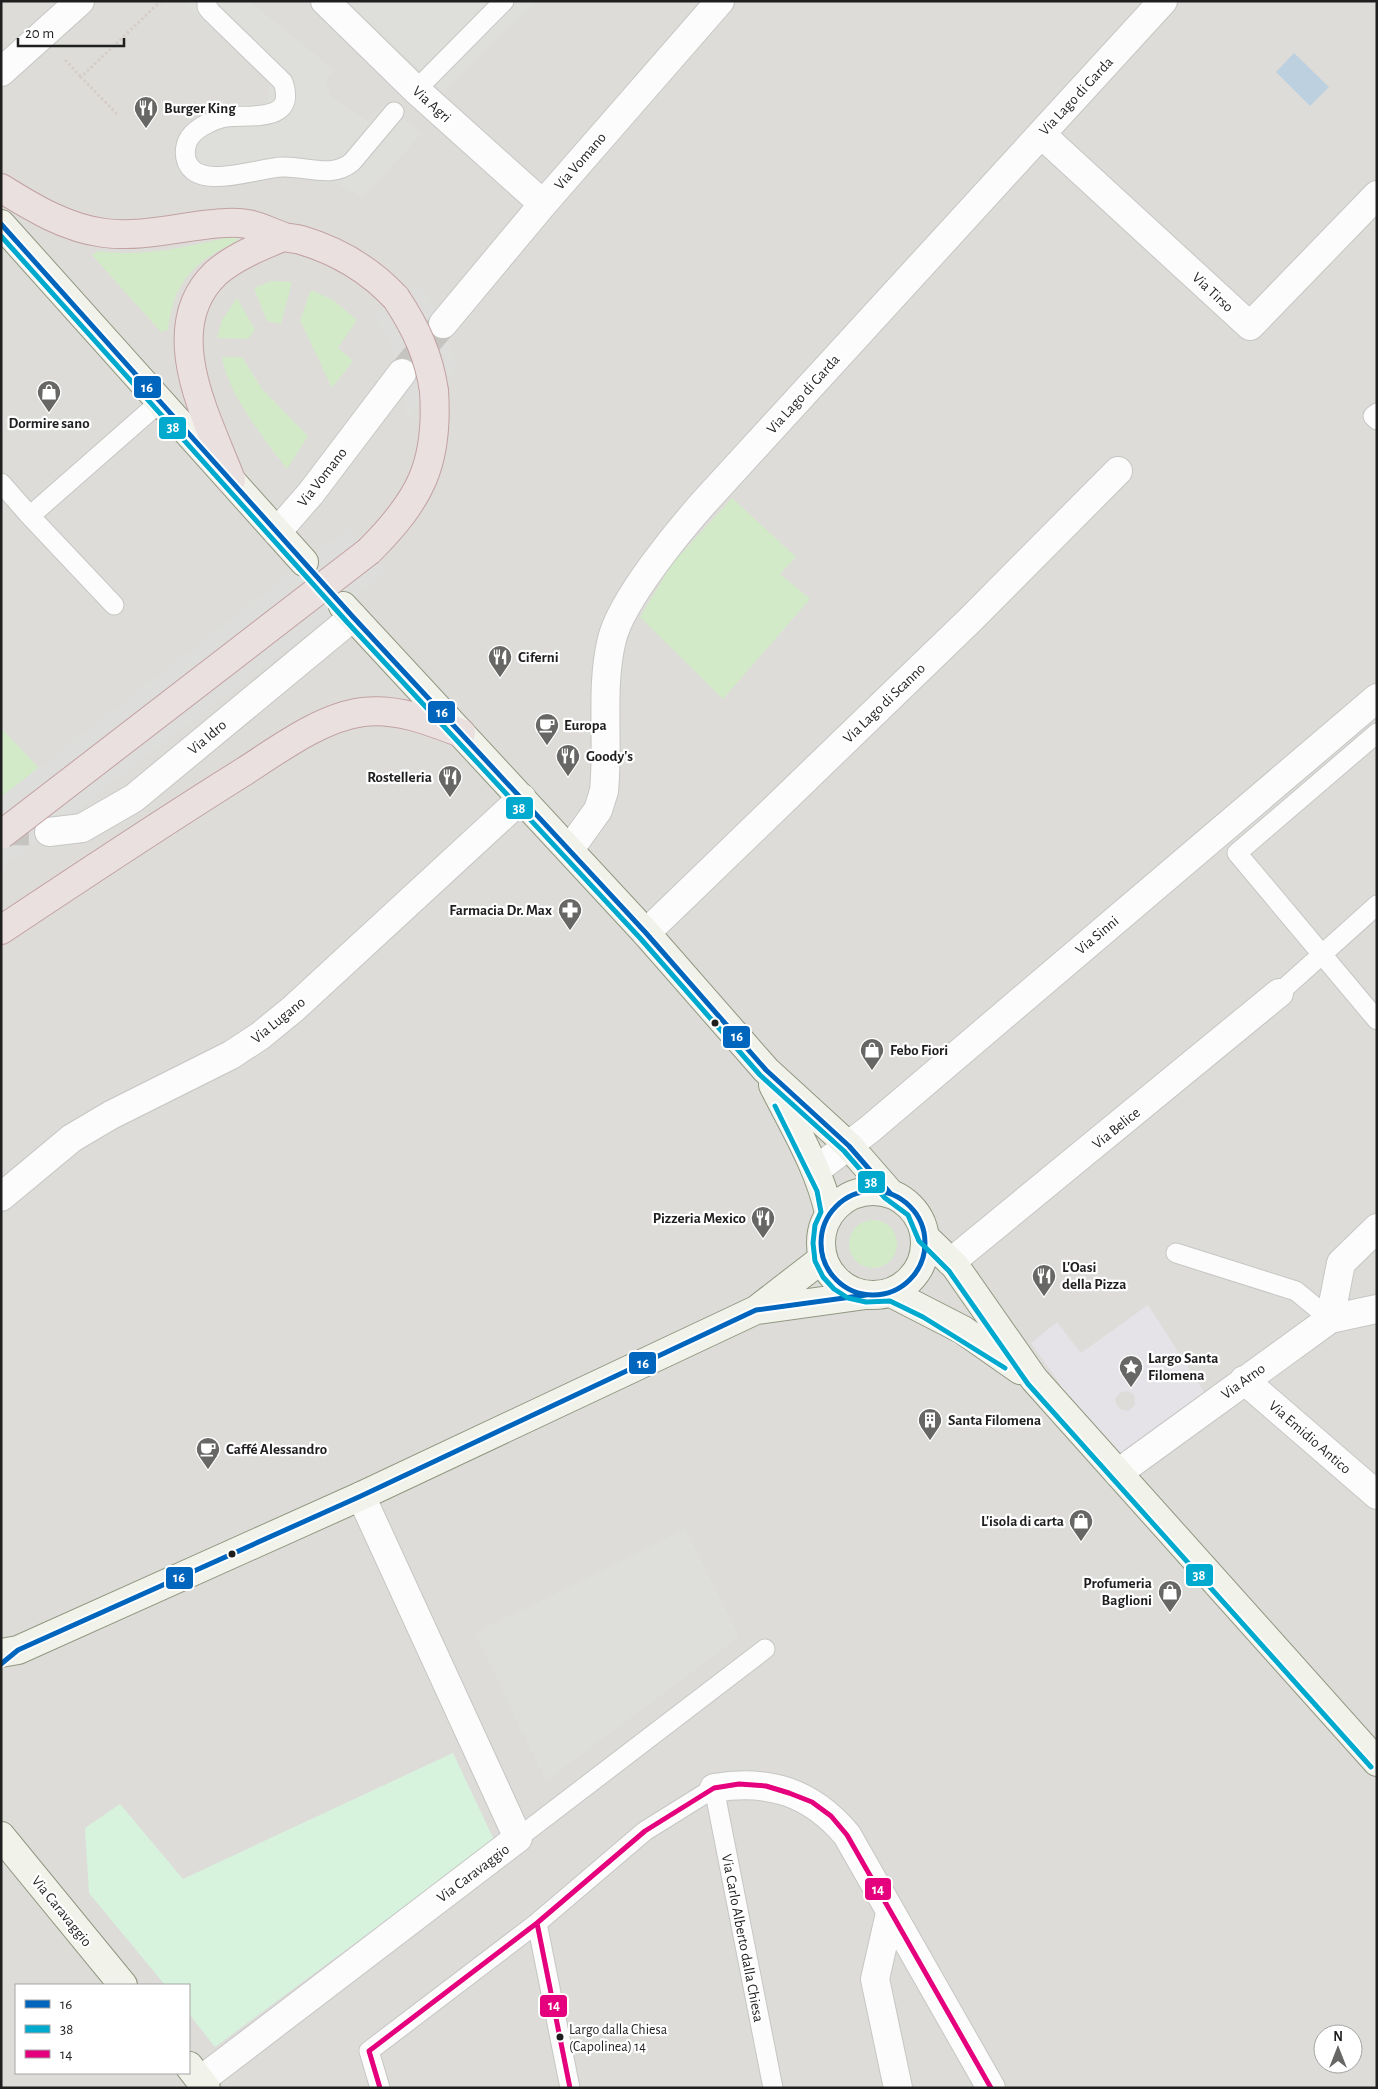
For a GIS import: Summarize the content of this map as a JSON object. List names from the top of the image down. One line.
{"streets":{"main road":["Via Caravaggio"],"street":["Via Lago di Garda","Via Agri","Via Vomano","Via Tirso","Via Lago di Scanno","Via Idro","Via Sinni","Via Lugano","Via Belice","Via Arno","Via Emidio Antico"],"lane":["Via Carlo Alberto dalla Chiesa"]},"crossings":[["Via Lago di Garda","Via Tirso"],["Via Agri","Via Vomano"],["Via Arno","Via Emidio Antico"]],"places":{"restaurant":["Burger King","Ciferni","Goody's","Rostelleria","Pizzeria Mexico","L'Oasi della Pizza"],"shop":["Dormire sano","Febo Fiori","L'isola di carta","Profumeria Baglioni"],"cafe":["Europa","Caffé Alessandro"],"pharmacy":["Farmacia Dr. Max"],"place":["Largo Santa Filomena"],"building":["Santa Filomena"],"other":["Largo dalla Chiesa (Capolinea) 14"]},"lines":["transit line 16","transit line 38","transit line 14"],"legend":["16","38","14"],"scale_bar":"20 m","north":"top"}
